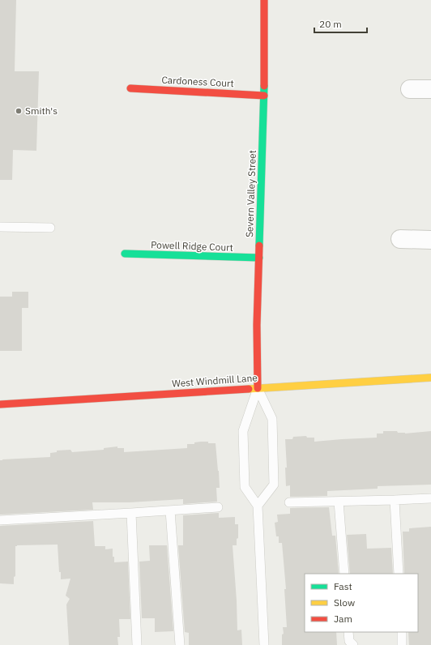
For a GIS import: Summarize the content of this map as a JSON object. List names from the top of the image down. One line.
{"streets":{"street":["Cardoness Court","Severn Valley Street","Powell Ridge Court","West Windmill Lane"]},"crossings":[["Cardoness Court","Severn Valley Street"],["Severn Valley Street","Powell Ridge Court"],["Severn Valley Street","West Windmill Lane"]],"places":["Smith's"],"legend":["Fast","Slow","Jam"],"scale_bar":"20 m"}
